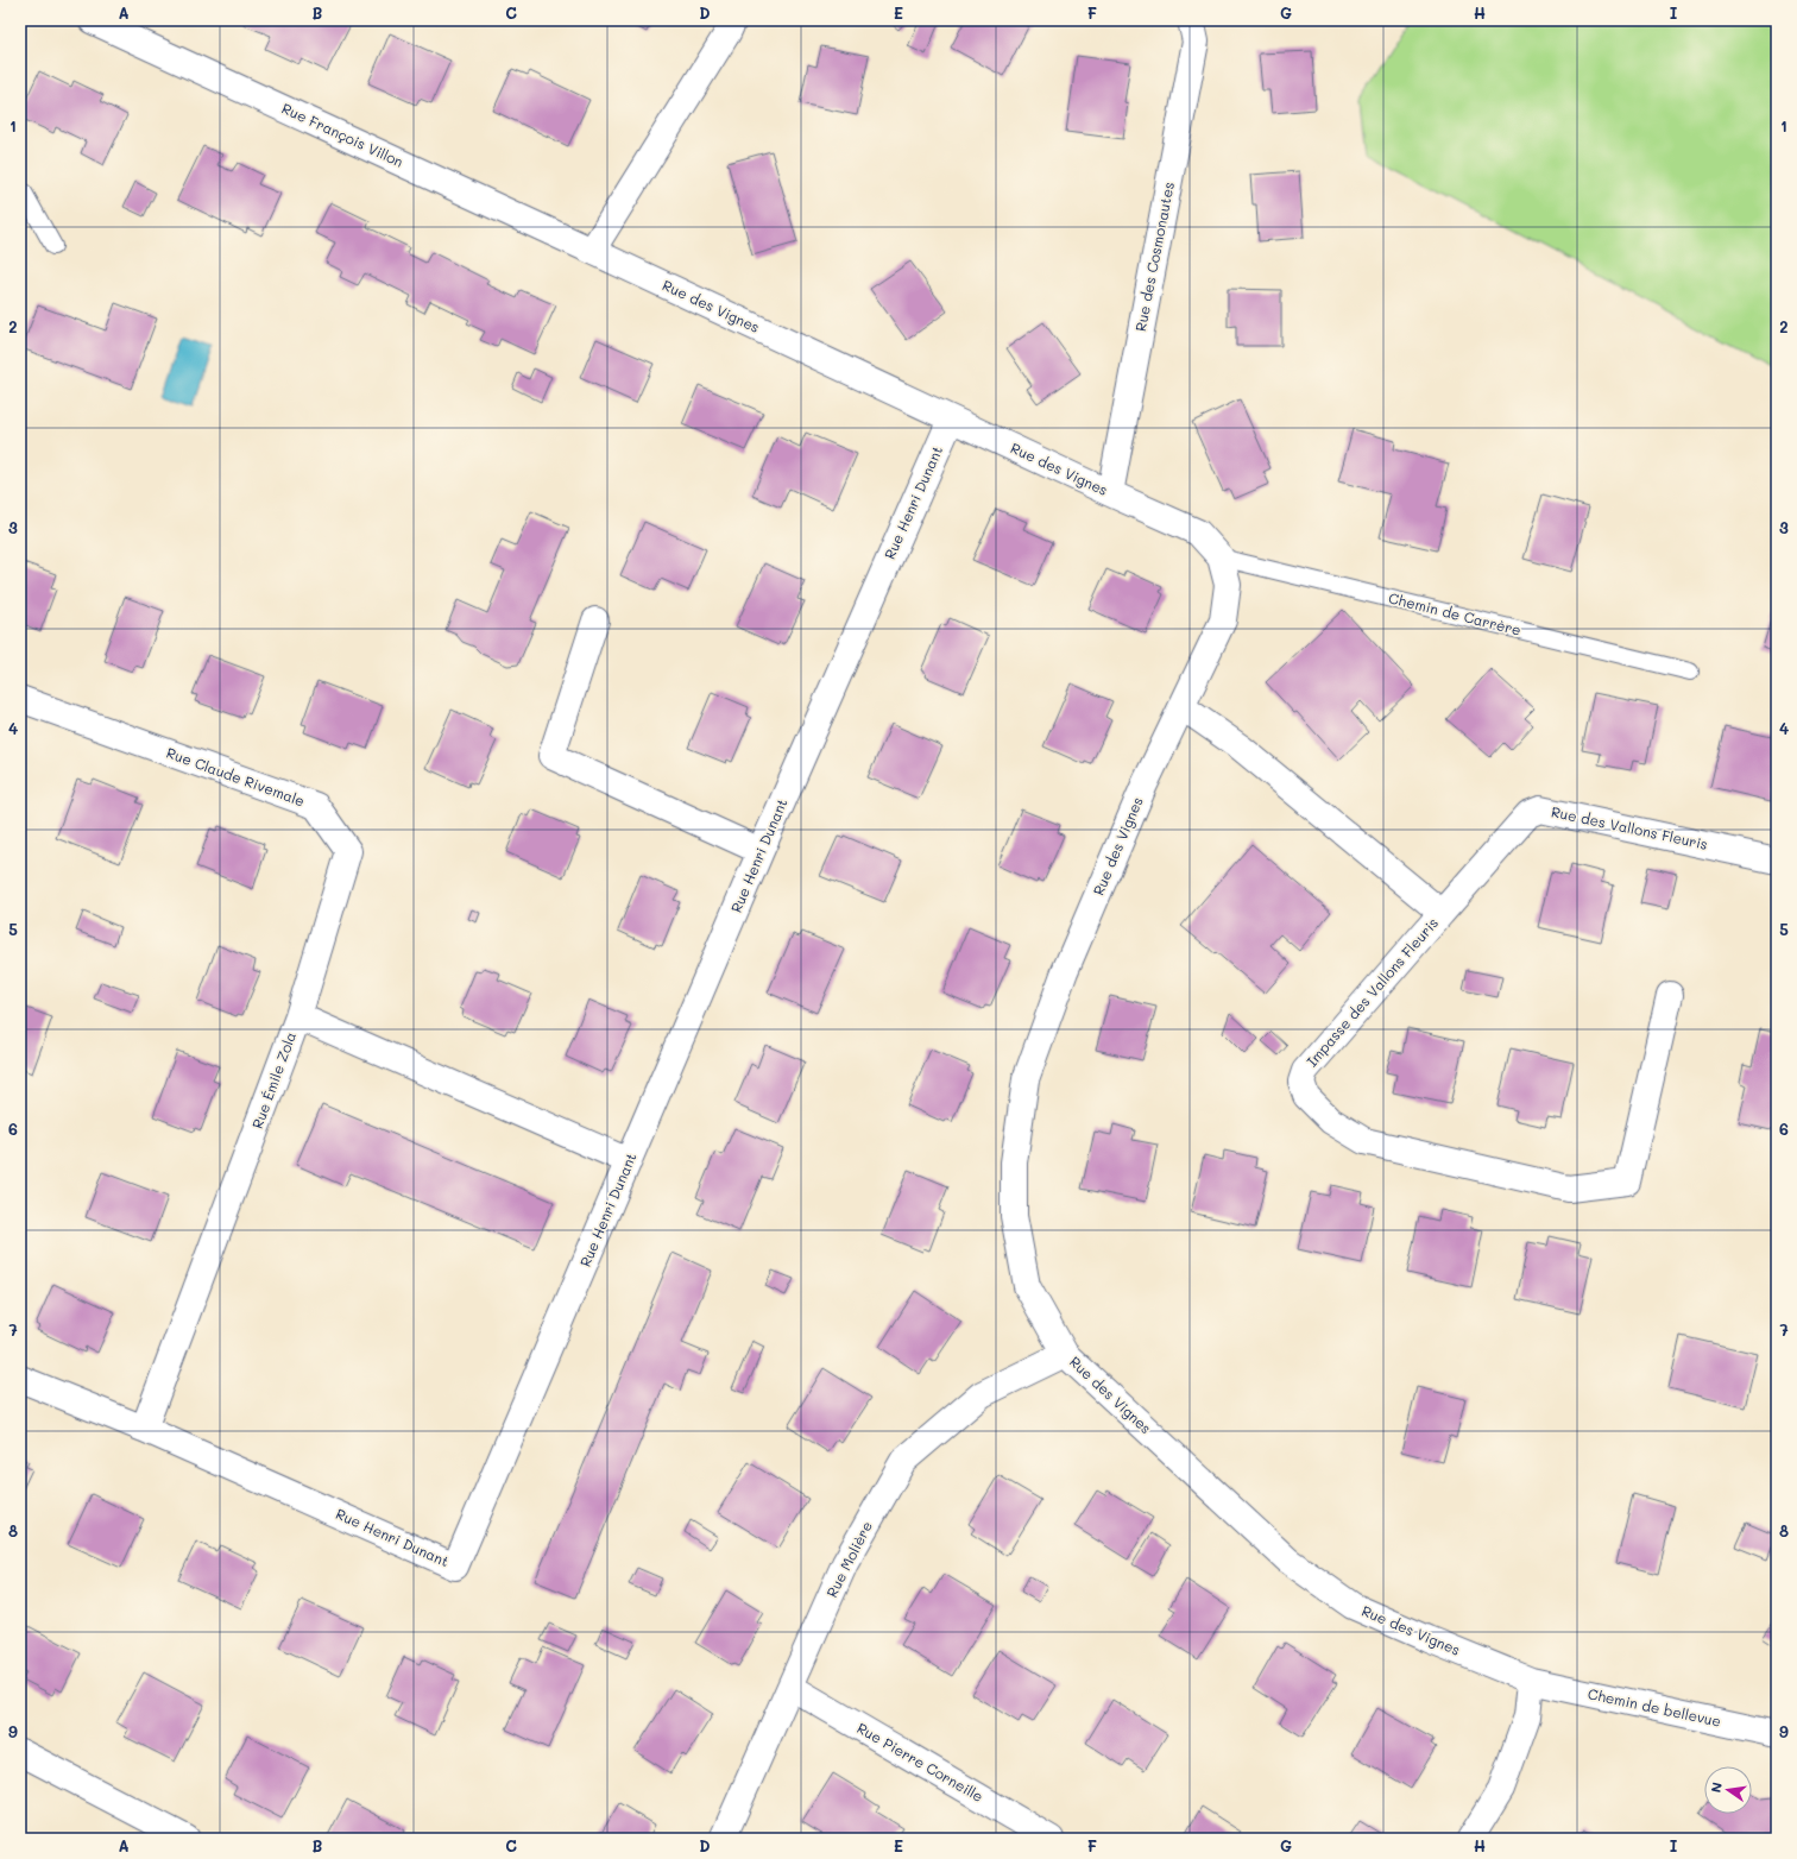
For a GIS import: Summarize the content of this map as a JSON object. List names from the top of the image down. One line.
{"streets":{"street":["Rue François Villon","Rue des Cosmonautes","Rue des Vignes","Rue Henri Dunant","Rue Claude Rivemale","Rue des Vallons Fleuris","Impasse des Vallons Fleuris","Rue Émile Zola","Rue Molière","Chemin de bellevue","Rue Pierre Corneille"],"lane":["Chemin de Carrère"]},"crossings":[["Rue François Villon","Rue des Vignes"],["Rue des Cosmonautes","Rue des Vignes"],["Rue des Vignes","Rue Henri Dunant"],["Rue des Vignes","Chemin de Carrère"],["Rue des Vignes","Impasse des Vallons Fleuris"],["Rue des Vignes","Rue Molière"],["Rue des Vignes","Chemin de bellevue"],["Rue Henri Dunant","Rue Émile Zola"],["Rue Claude Rivemale","Rue Émile Zola"],["Rue des Vallons Fleuris","Impasse des Vallons Fleuris"],["Rue Molière","Rue Pierre Corneille"]],"north":"left","grid":{"columns":["A","B","C","D","E","F","G","H","I"],"rows":["1","2","3","4","5","6","7","8","9"]}}
